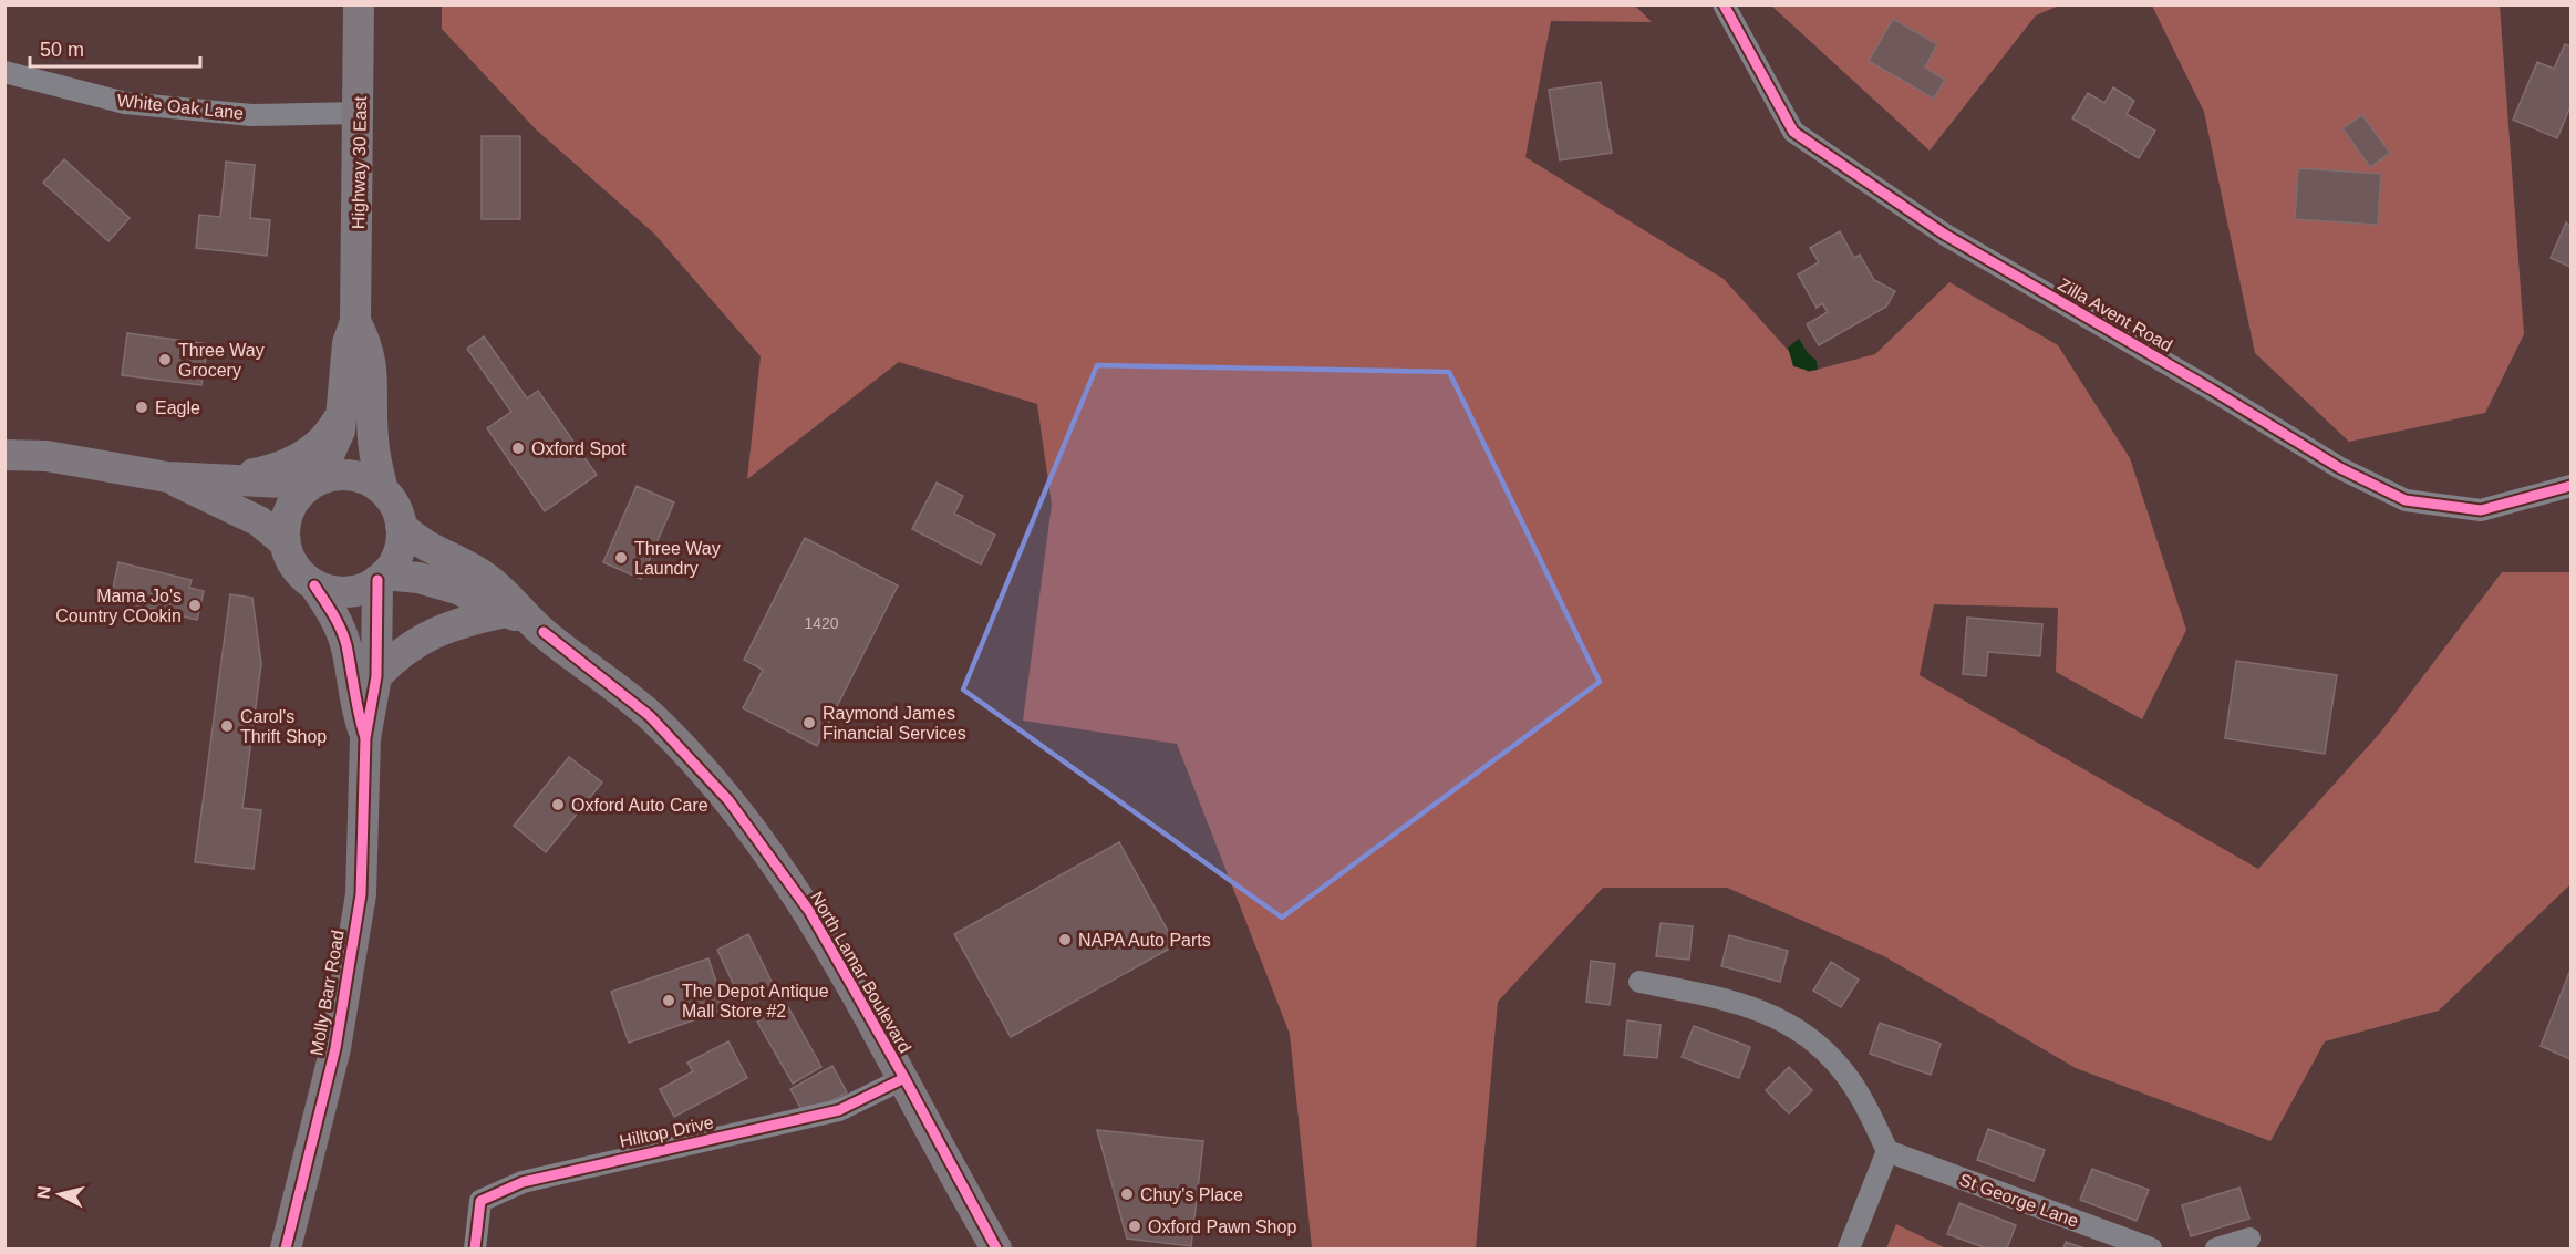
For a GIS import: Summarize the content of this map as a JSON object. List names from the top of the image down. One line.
{"streets":{"main road":["Highway 30 East","North Lamar Boulevard","Molly Barr Road"],"street":["White Oak Lane","Zilla Avent Road","Hilltop Drive","St George Lane"]},"crossings":[["White Oak Lane","Highway 30 East"],["Highway 30 East","North Lamar Boulevard"],["Highway 30 East","Molly Barr Road"],["North Lamar Boulevard","Molly Barr Road"],["North Lamar Boulevard","Hilltop Drive"]],"places":["Three Way Grocery","Eagle","Oxford Spot","Three Way Laundry","Mama Jo's Country COokin","Raymond James Financial Services","Carol's Thrift Shop","Oxford Auto Care","NAPA Auto Parts","The Depot Antique Mall Store #2","Chuy's Place","Oxford Pawn Shop"],"house_numbers":["1420"],"scale_bar":"50 m","north":"left"}
